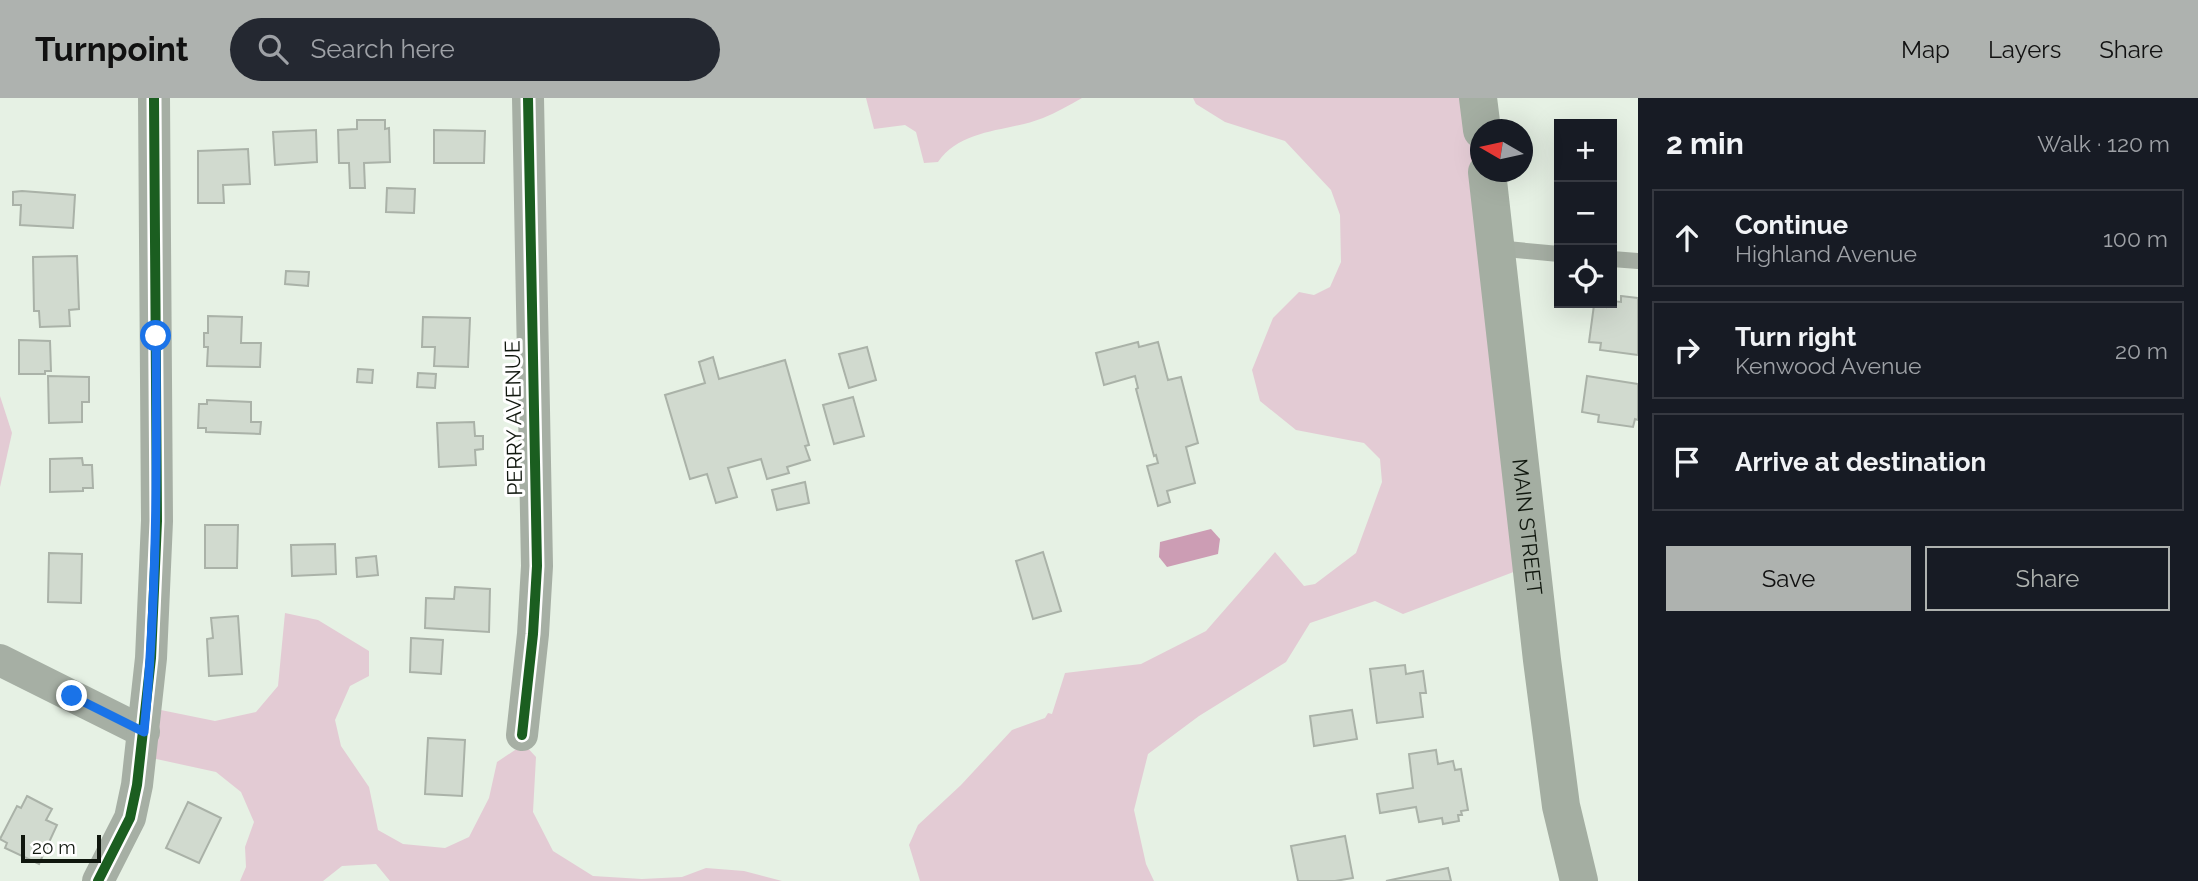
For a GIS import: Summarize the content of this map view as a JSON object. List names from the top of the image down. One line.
{"streets":{"main road":["MAIN STREET"],"street":["PERRY AVENUE"]},"scale_bar":"20 m","north":"left","page":{"header":"Turnpoint","search":"Search here","nav":["Map","Layers","Share"],"heading":["2 min","Walk · 120 m"],"map_buttons":["+","−"],"list":[["Continue","Highland Avenue","100 m"],["Turn right","Kenwood Avenue","20 m"],"Arrive at destination"],"buttons":["Save","Share"],"scale":"20 m"}}
